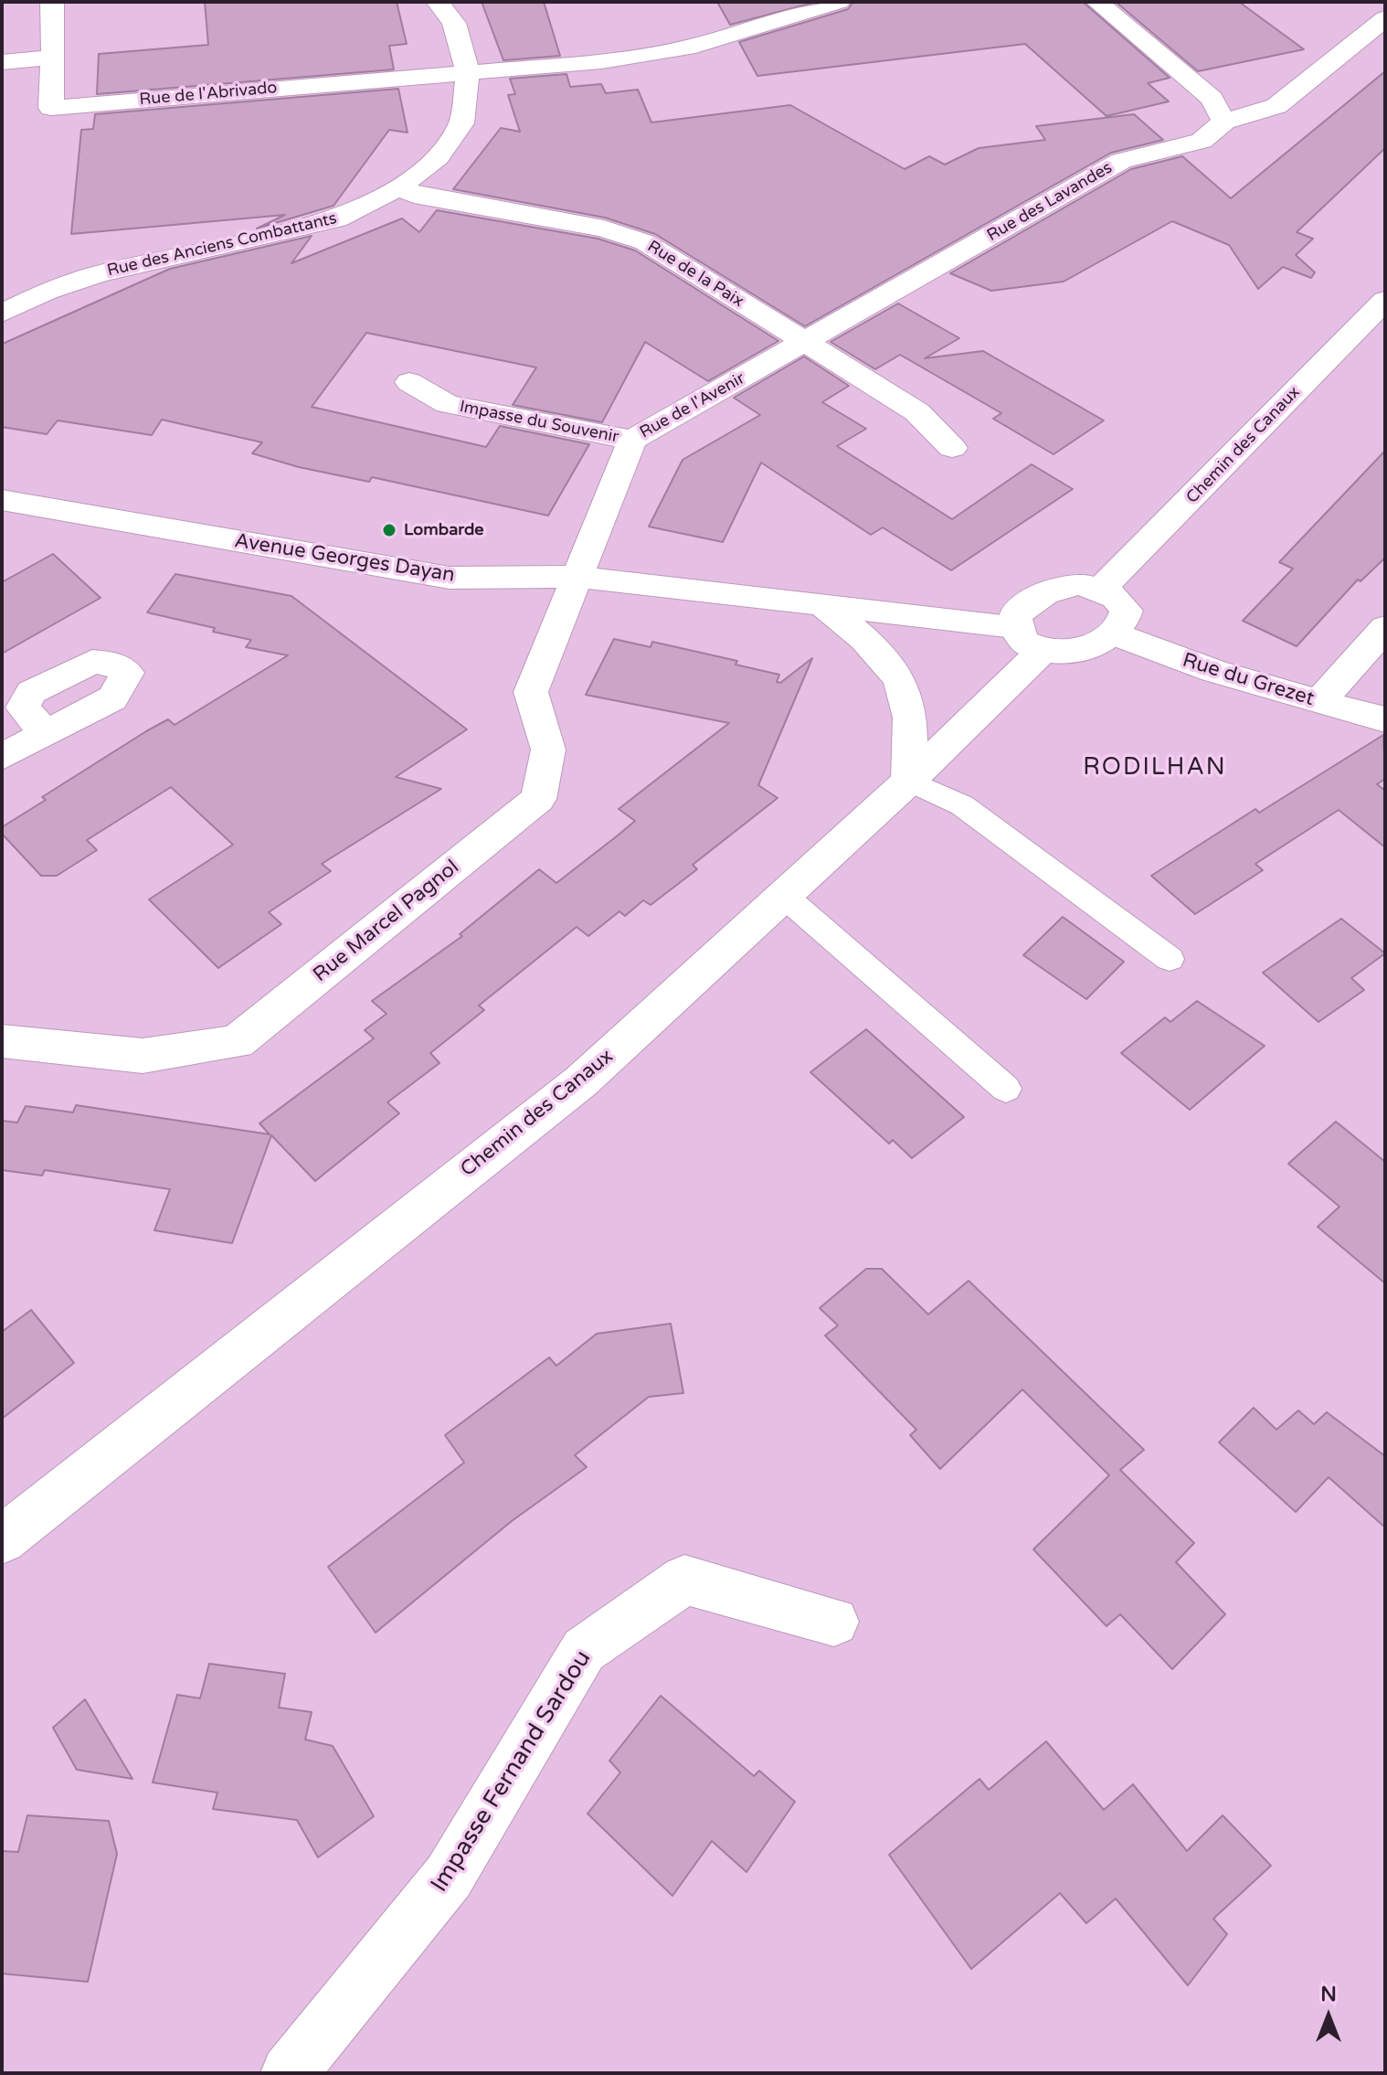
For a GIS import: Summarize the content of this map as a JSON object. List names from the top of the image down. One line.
{"streets":{"street":["Rue de l'Abrivado","Rue des Lavandes","Rue des Anciens Combattants","Rue de la Paix","Rue de l'Avenir","Impasse du Souvenir","Chemin des Canaux","Avenue Georges Dayan","Rue du Grezet","Rue Marcel Pagnol","Impasse Fernand Sardou"]},"crossings":[["Rue de l'Abrivado","Rue des Anciens Combattants"],["Rue des Lavandes","Rue de la Paix"],["Rue des Lavandes","Rue de l'Avenir"],["Rue des Anciens Combattants","Rue de la Paix"],["Rue de la Paix","Rue de l'Avenir"],["Rue de l'Avenir","Impasse du Souvenir"],["Rue de l'Avenir","Avenue Georges Dayan"],["Rue de l'Avenir","Rue Marcel Pagnol"],["Chemin des Canaux","Avenue Georges Dayan"],["Chemin des Canaux","Rue du Grezet"],["Avenue Georges Dayan","Rue du Grezet"],["Avenue Georges Dayan","Rue Marcel Pagnol"]],"districts":["RODILHAN"],"places":["Lombarde"],"north":"top"}
